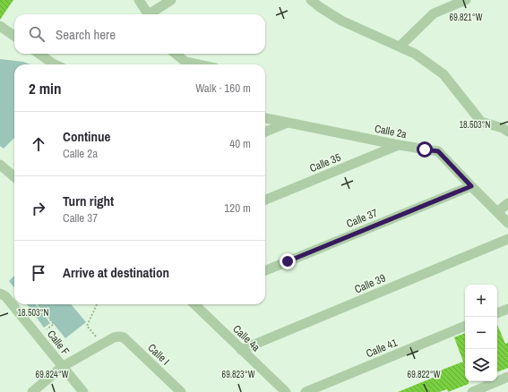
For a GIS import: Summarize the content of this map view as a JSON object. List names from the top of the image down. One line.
{"streets":{"street":["Calle 2a","Calle 35","Calle 37","Calle 39","Calle 4a","Calle F","Calle 41","Calle I"]},"crossings":[["Calle 2a","Calle 35"],["Calle 2a","Calle 37"],["Calle 39","Calle 4a"]],"page":{"search":"Search here","heading":["2 min","Walk · 160 m"],"list":[["Continue","Calle 2a","40 m"],["Turn right","Calle 37","120 m"],"Arrive at destination"],"map_buttons":["+","−"]},"coordinates":["69.821°W","18.503°N","69.824°W","69.823°W","69.822°W"]}
